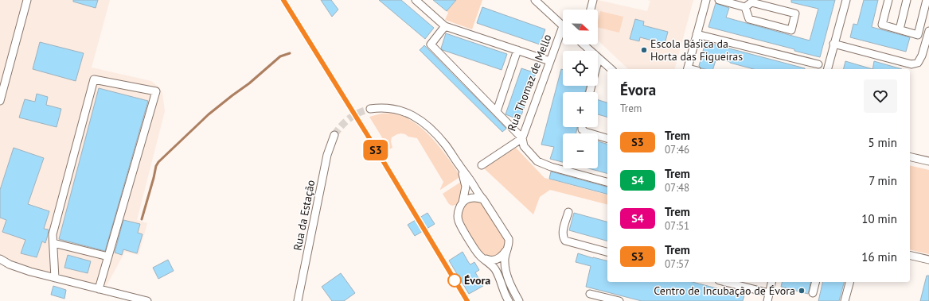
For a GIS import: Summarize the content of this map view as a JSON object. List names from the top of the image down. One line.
{"streets":{"street":["Rua Thomaz de Mello","Rua da Estação"]},"places":["Escola Básica da Horta das Figueiras","Évora","Centro de Incubação de Évora"],"north":"right","page":{"on_map":"S3","map_buttons":["+","−"],"heading":["Évora","Trem"],"list":[{"mark":"S3","name":"Trem","note":"07:46","value":"5 min"},{"mark":"S4","name":"Trem","note":"07:48","value":"7 min"},{"mark":"S4","name":"Trem","note":"07:51","value":"10 min"},{"mark":"S3","name":"Trem","note":"07:57","value":"16 min"}]}}
